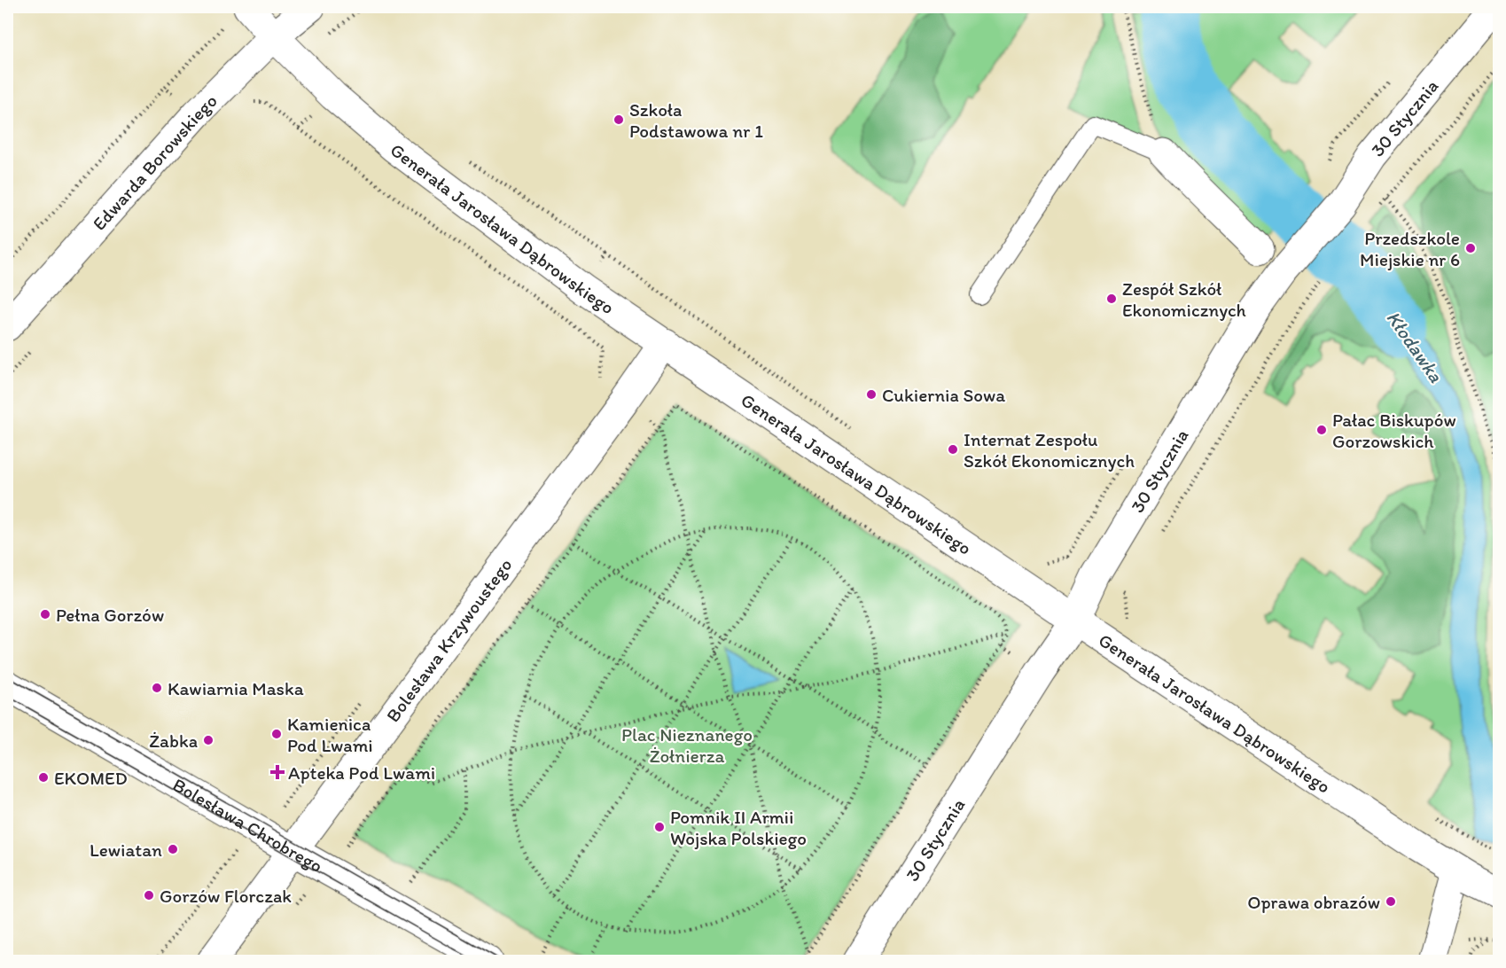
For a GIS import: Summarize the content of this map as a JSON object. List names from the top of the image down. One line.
{"streets":{"street":["30 Stycznia","Edwarda Borowskiego","Generała Jarosława Dąbrowskiego","Bolesława Krzywoustego","Bolesława Chrobrego"]},"crossings":[["30 Stycznia","Generała Jarosława Dąbrowskiego"],["Edwarda Borowskiego","Generała Jarosława Dąbrowskiego"],["Generała Jarosława Dąbrowskiego","Bolesława Krzywoustego"],["Bolesława Krzywoustego","Bolesława Chrobrego"]],"water":["Kłodawka"],"parks":["Plac Nieznanego Żołnierza"],"places":{"other":["Szkoła Podstawowa nr 1","Przedszkole Miejskie nr 6","Zespół Szkół Ekonomicznych","Cukiernia Sowa","Pałac Biskupów Gorzowskich","Internat Zespołu Szkół Ekonomicznych","Pełna Gorzów","Kawiarnia Maska","Kamienica Pod Lwami","Żabka","EKOMED","Pomnik II Armii Wojska Polskiego","Lewiatan","Gorzów Florczak","Oprawa obrazów"],"health":["Apteka Pod Lwami"]}}
